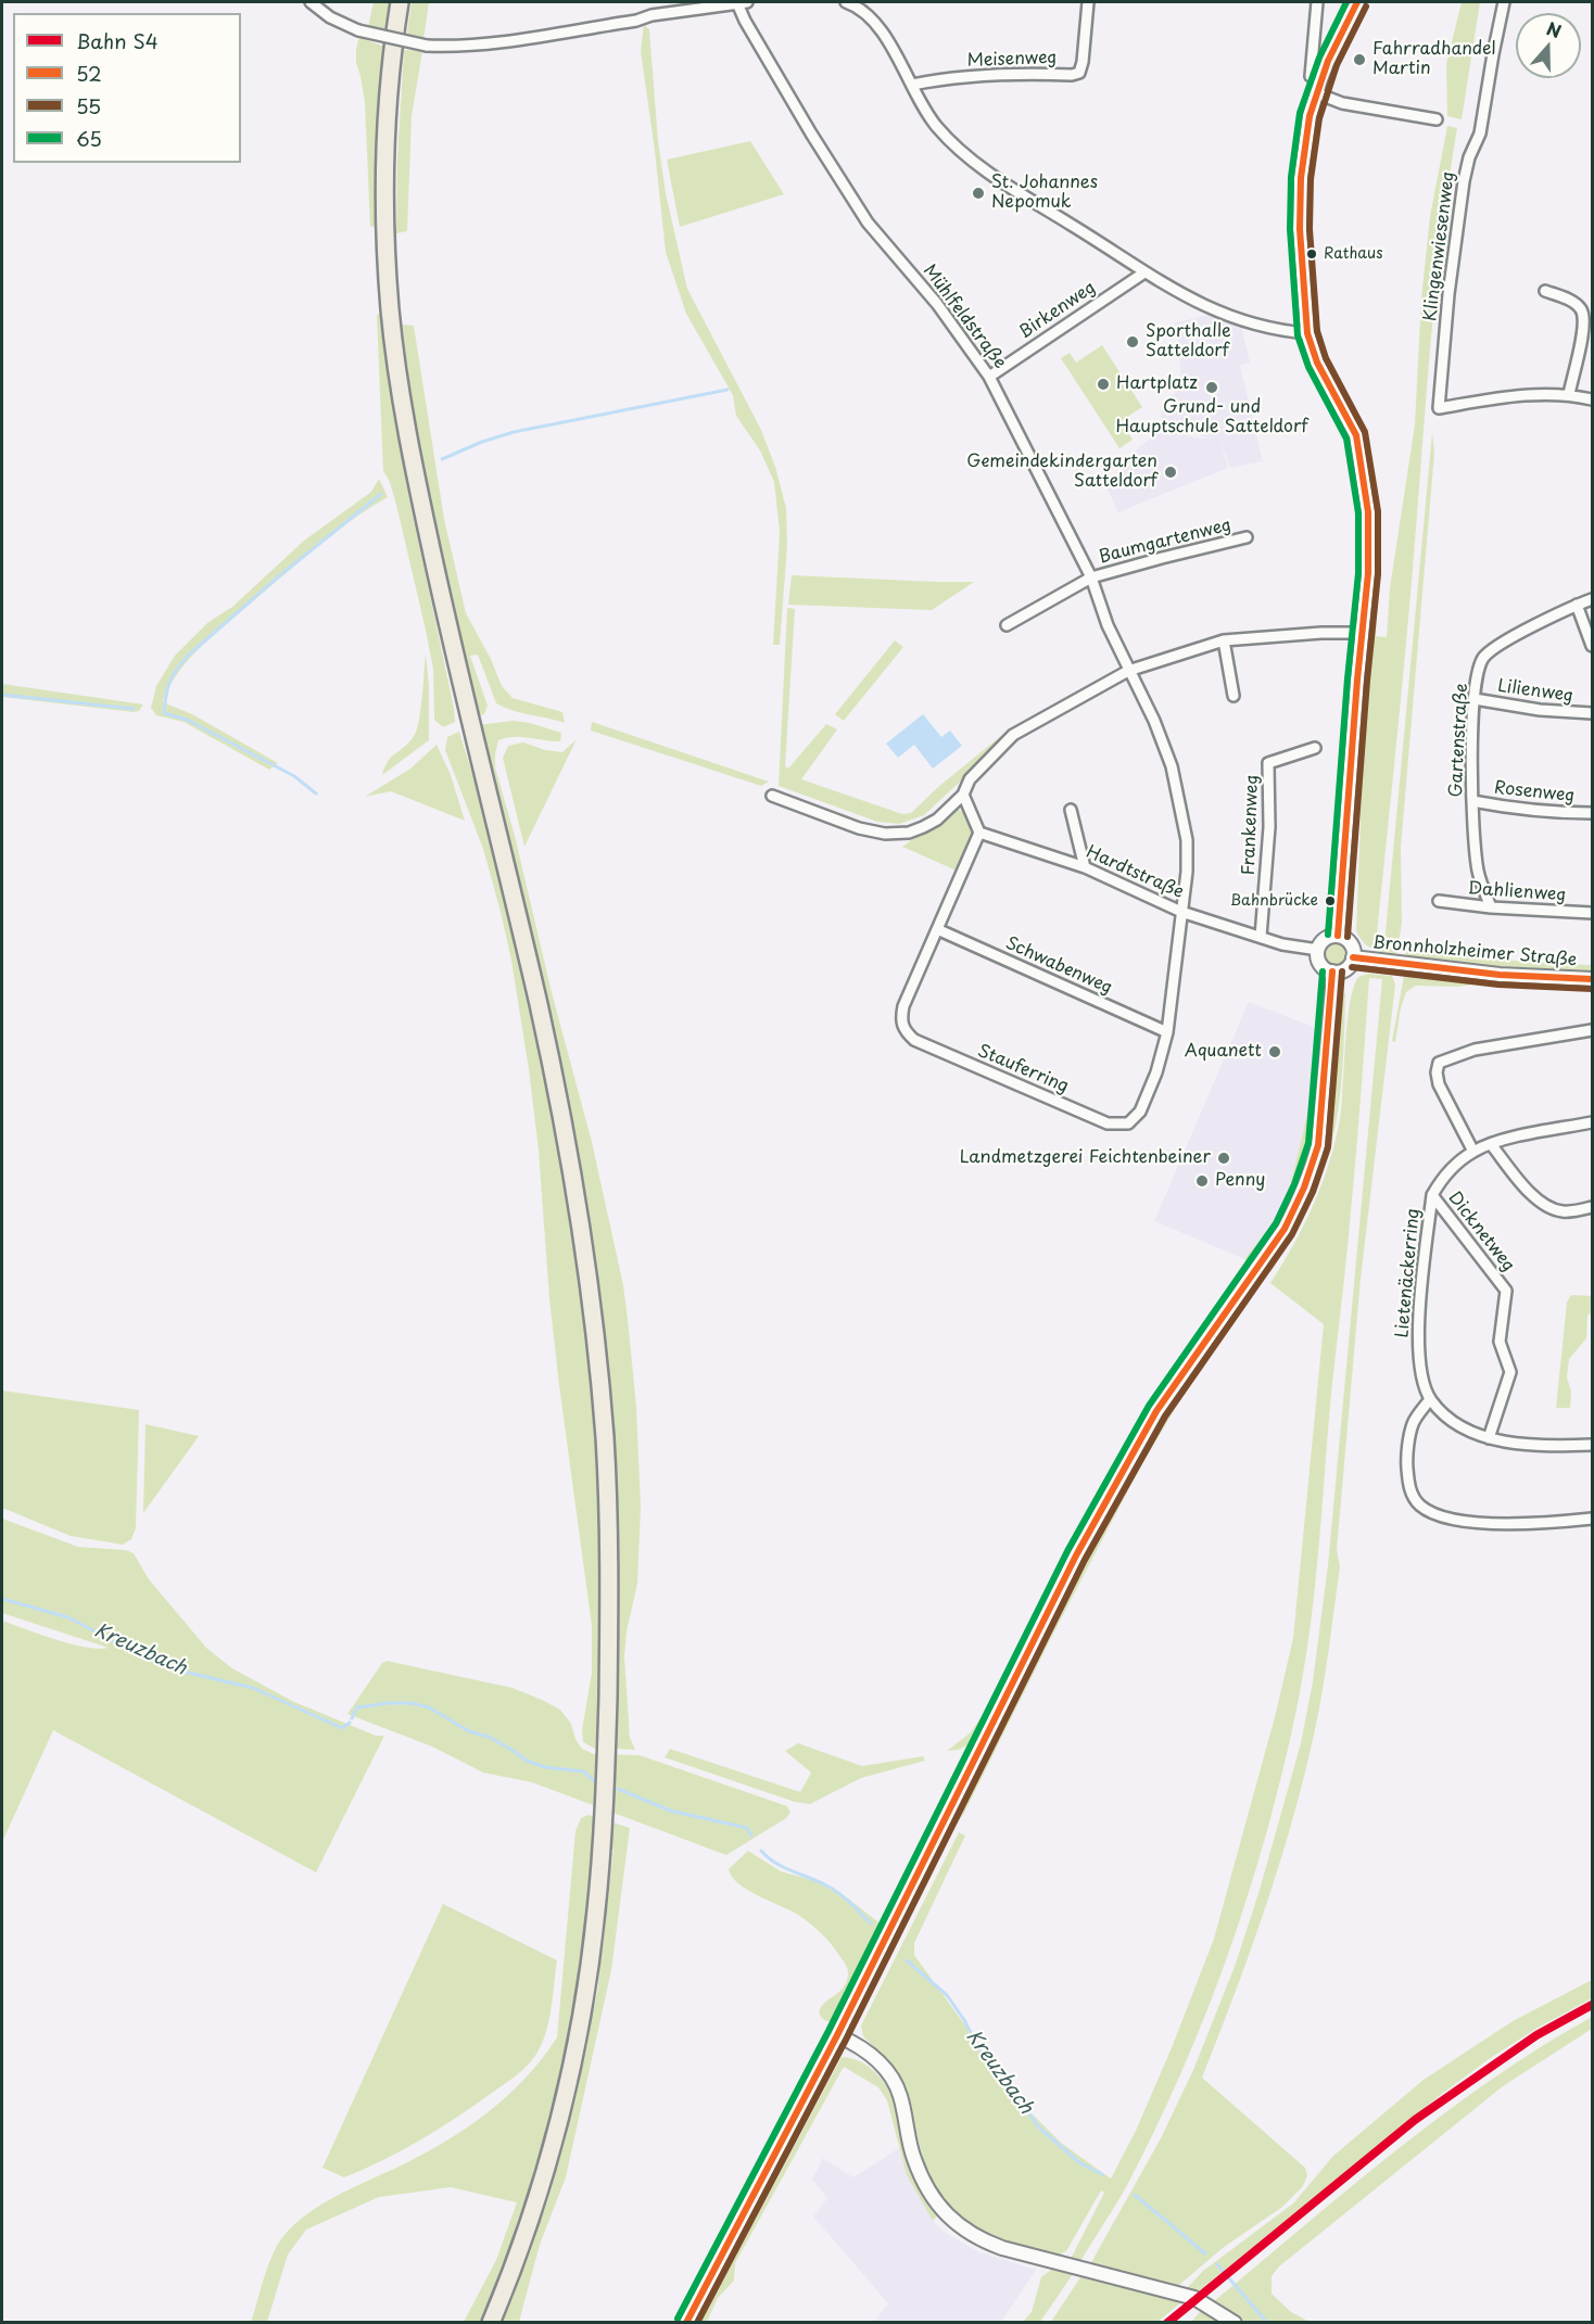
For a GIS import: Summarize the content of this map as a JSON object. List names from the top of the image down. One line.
{"streets":{"street":["Meisenweg","Klingenwiesenweg","Birkenweg","Mühlfeldstraße","Baumgartenweg","Lilienweg","Gartenstraße","Rosenweg","Frankenweg","Hardtstraße","Dahlienweg","Bronnholzheimer Straße","Schwabenweg","Stauferring","Dicknetweg","Lietenäckerring"]},"crossings":[["Birkenweg","Mühlfeldstraße"],["Mühlfeldstraße","Baumgartenweg"],["Mühlfeldstraße","Hardtstraße"],["Mühlfeldstraße","Stauferring"],["Lilienweg","Gartenstraße"],["Gartenstraße","Rosenweg"],["Gartenstraße","Dahlienweg"],["Frankenweg","Hardtstraße"],["Hardtstraße","Bronnholzheimer Straße"],["Hardtstraße","Stauferring"],["Schwabenweg","Stauferring"],["Dicknetweg","Lietenäckerring"]],"water":["Kreuzbach"],"places":["Fahrradhandel Martin","St. Johannes Nepomuk","Rathaus","Sporthalle Satteldorf","Hartplatz","Grund- und Hauptschule Satteldorf","Gemeindekindergarten Satteldorf","Bahnbrücke","Aquanett","Landmetzgerei Feichtenbeiner","Penny"],"lines":["transit line 52","transit line 65","transit line 55","rail line S4"],"legend":["Bahn S4","52","55","65"],"north":"top"}
